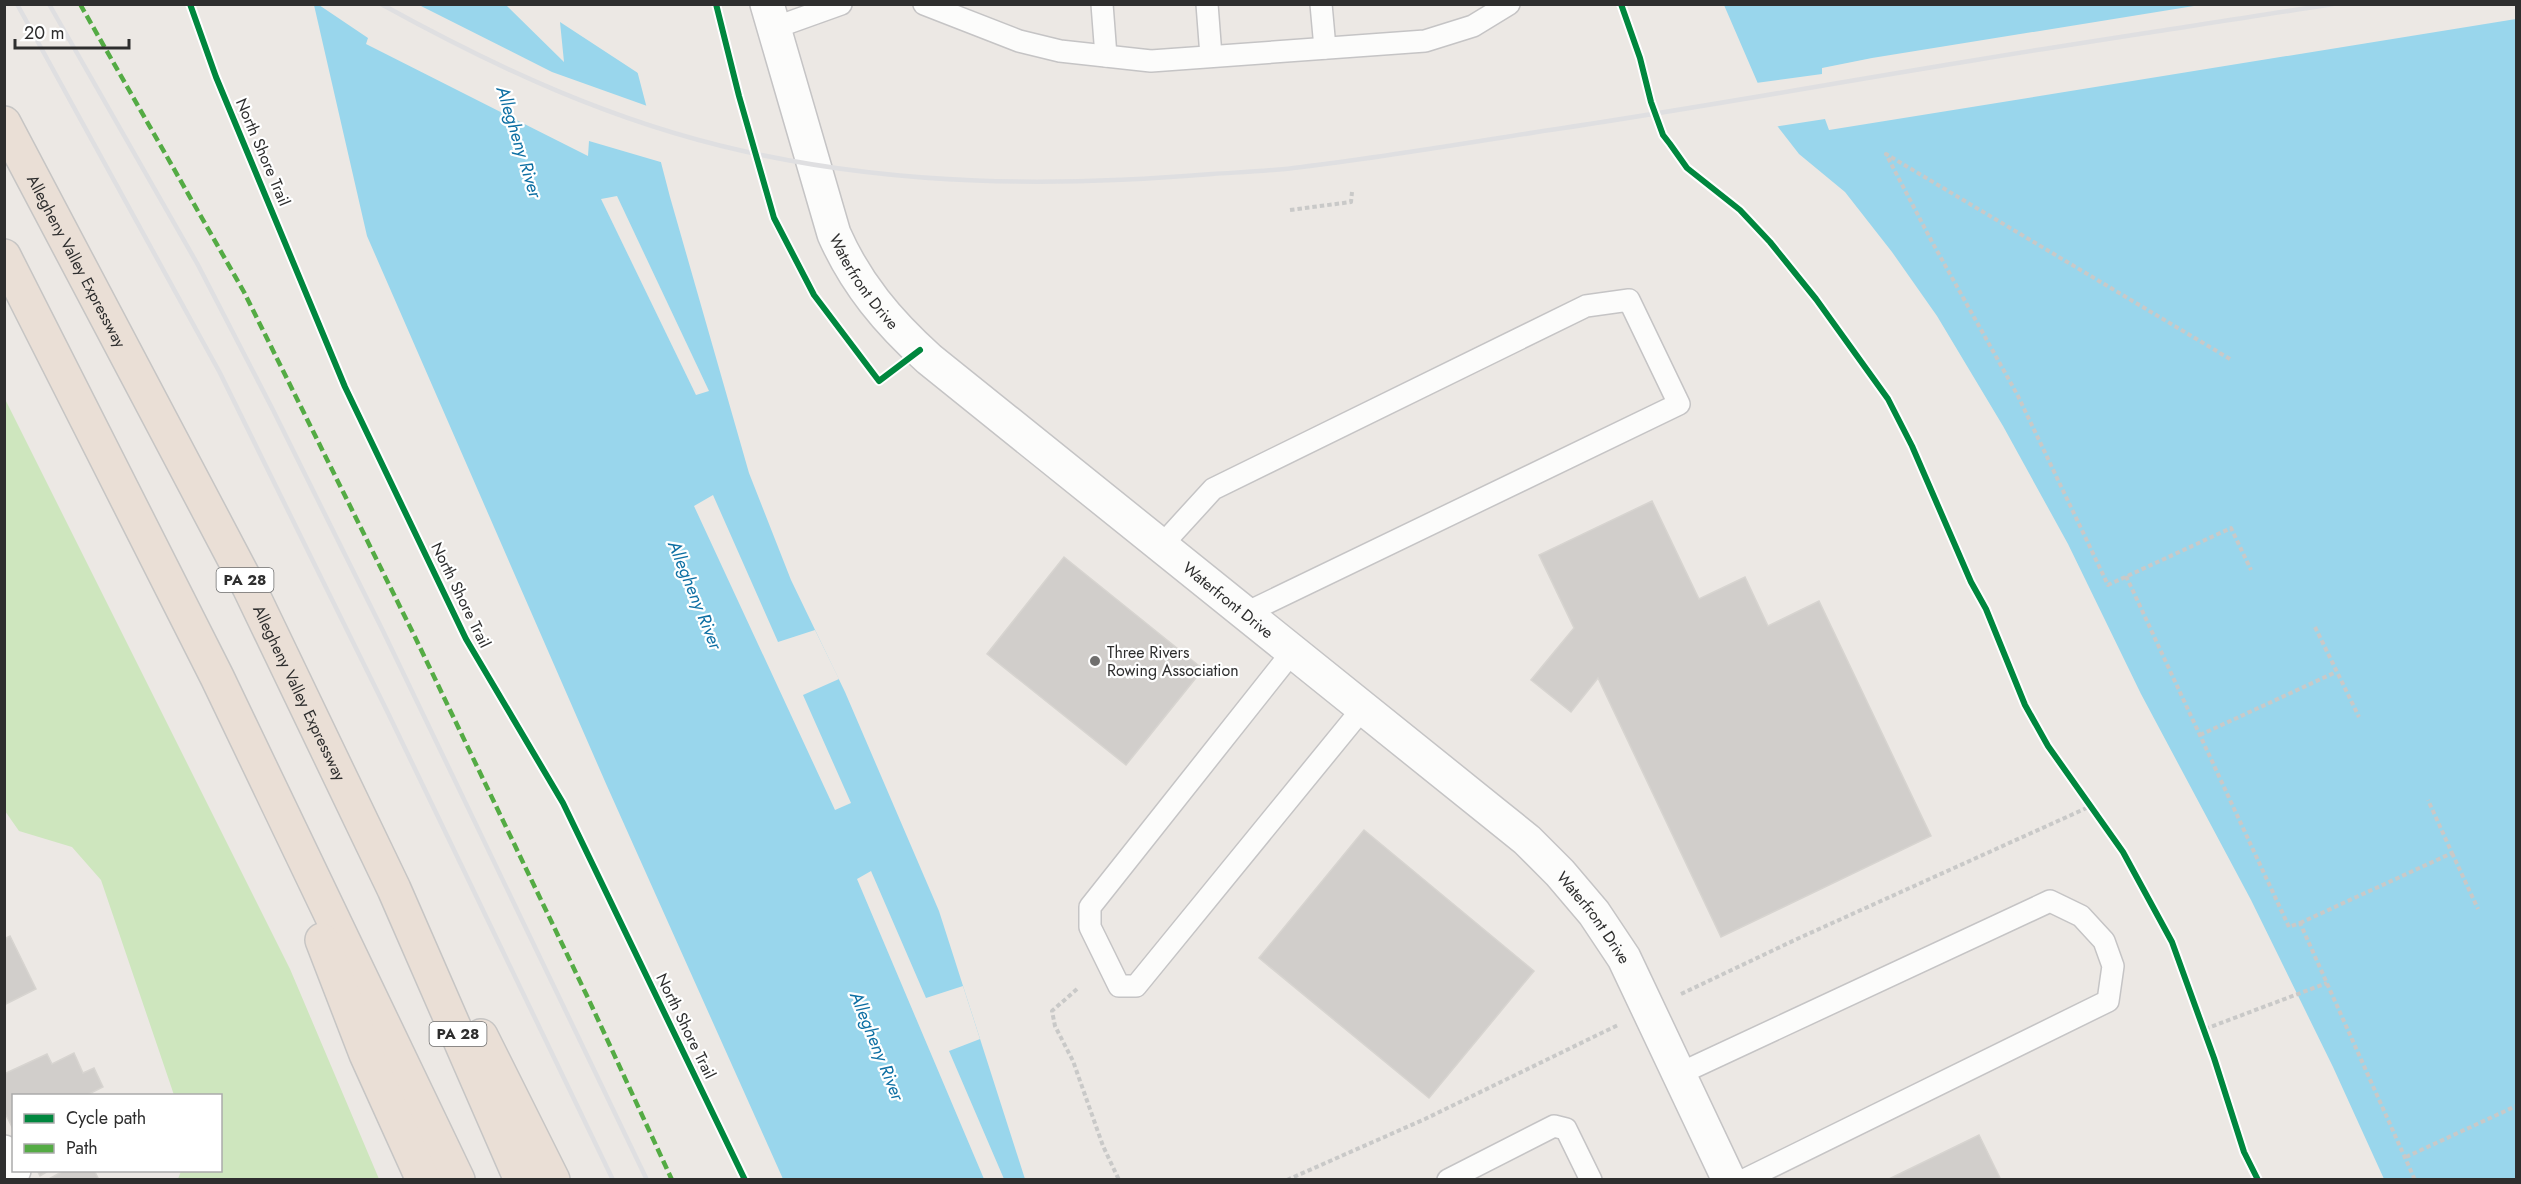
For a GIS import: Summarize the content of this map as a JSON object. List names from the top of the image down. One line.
{"streets":{"highway":["Allegheny Valley Expressway","PA 28"],"street":["Waterfront Drive"],"cycle path":["North Shore Trail"]},"water":["Allegheny River"],"places":["Three Rivers Rowing Association"],"legend":["Cycle path","Path"],"scale_bar":"20 m"}
